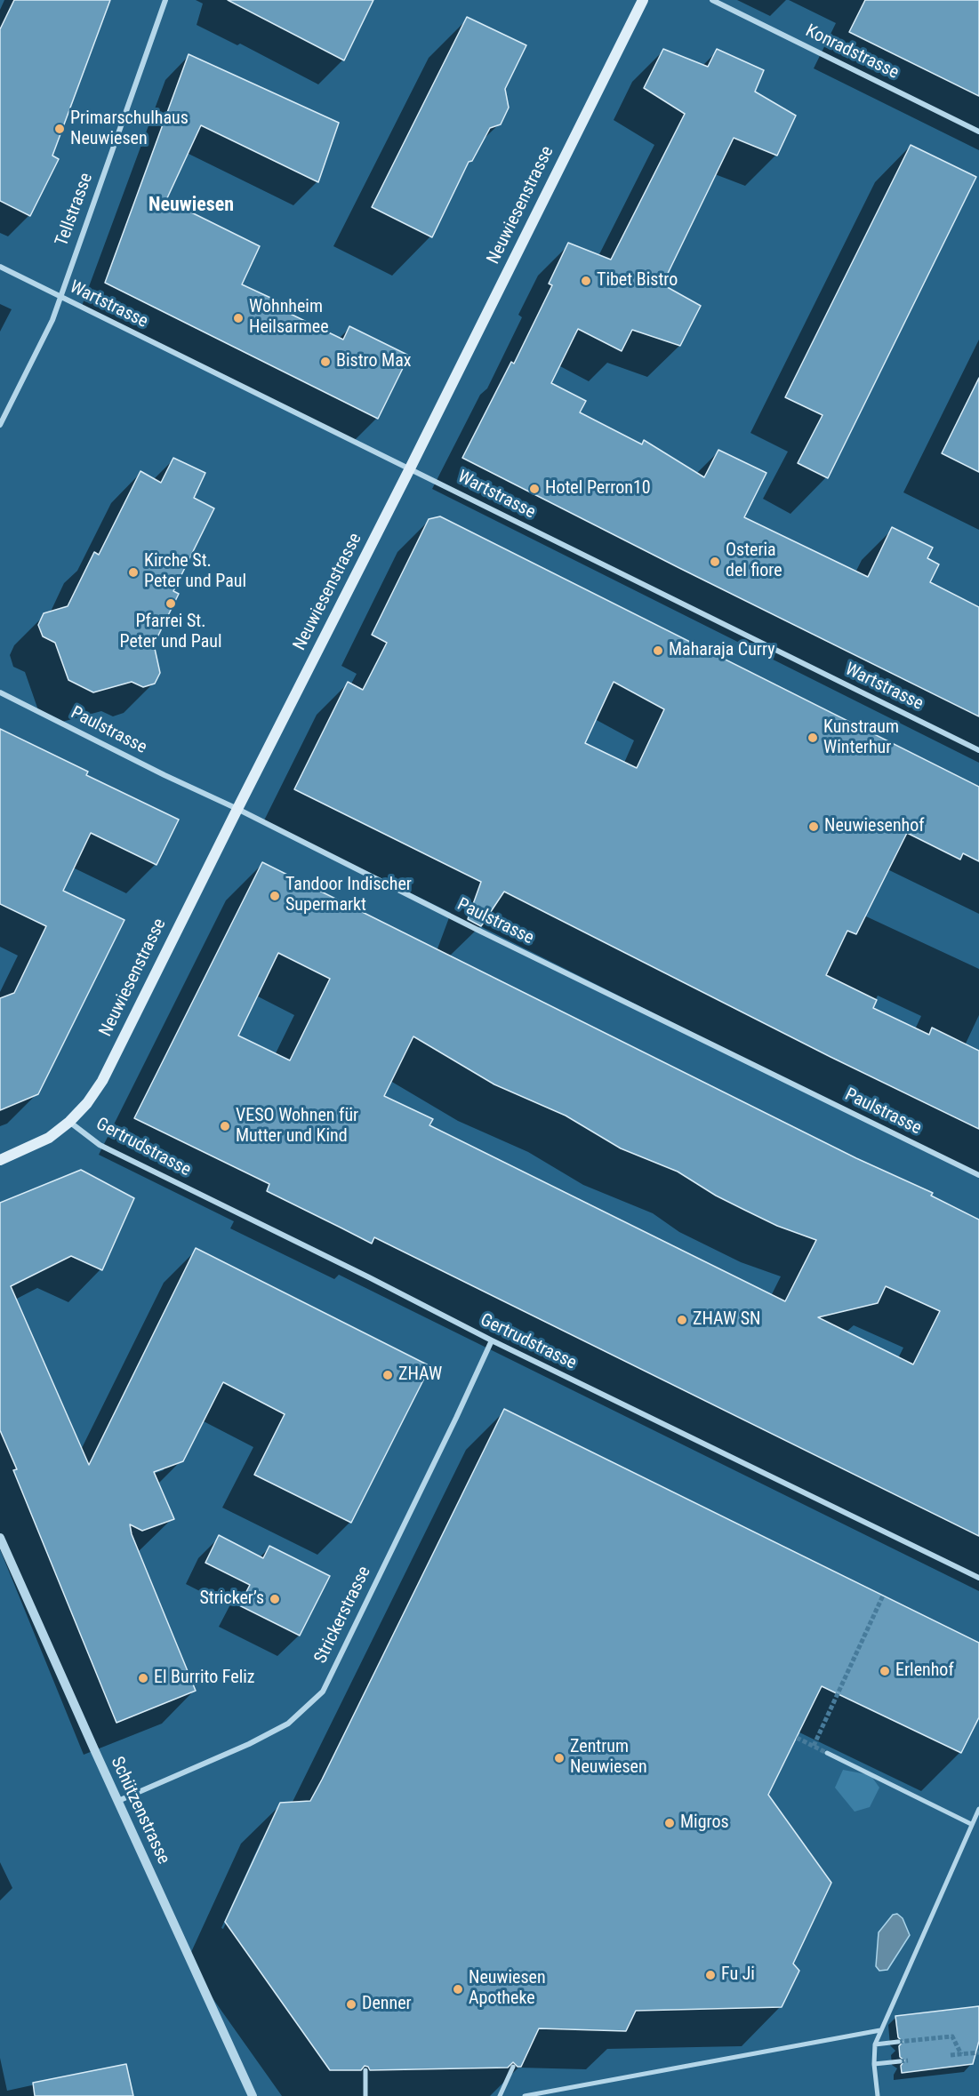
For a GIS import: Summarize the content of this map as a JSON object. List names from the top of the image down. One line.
{"streets":{"main road":["Neuwiesenstrasse"],"street":["Konradstrasse","Tellstrasse","Wartstrasse","Paulstrasse","Gertrudstrasse","Strickerstrasse","Schützenstrasse"]},"crossings":[["Neuwiesenstrasse","Wartstrasse"],["Neuwiesenstrasse","Paulstrasse"],["Neuwiesenstrasse","Gertrudstrasse"],["Tellstrasse","Wartstrasse"],["Gertrudstrasse","Strickerstrasse"],["Strickerstrasse","Schützenstrasse"]],"districts":["Neuwiesen"],"places":["Primarschulhaus Neuwiesen","Tibet Bistro","Wohnheim Heilsarmee","Bistro Max","Hotel Perron10","Osteria del fiore","Kirche St. Peter und Paul","Pfarrei St. Peter und Paul","Maharaja Curry","Kunstraum Winterhur","Neuwiesenhof","Tandoor Indischer Supermarkt","VESO Wohnen für Mutter und Kind","ZHAW SN","ZHAW","Stricker’s","Erlenhof","El Burrito Feliz","Zentrum Neuwiesen","Migros","Fu Ji","Neuwiesen Apotheke","Denner"]}
